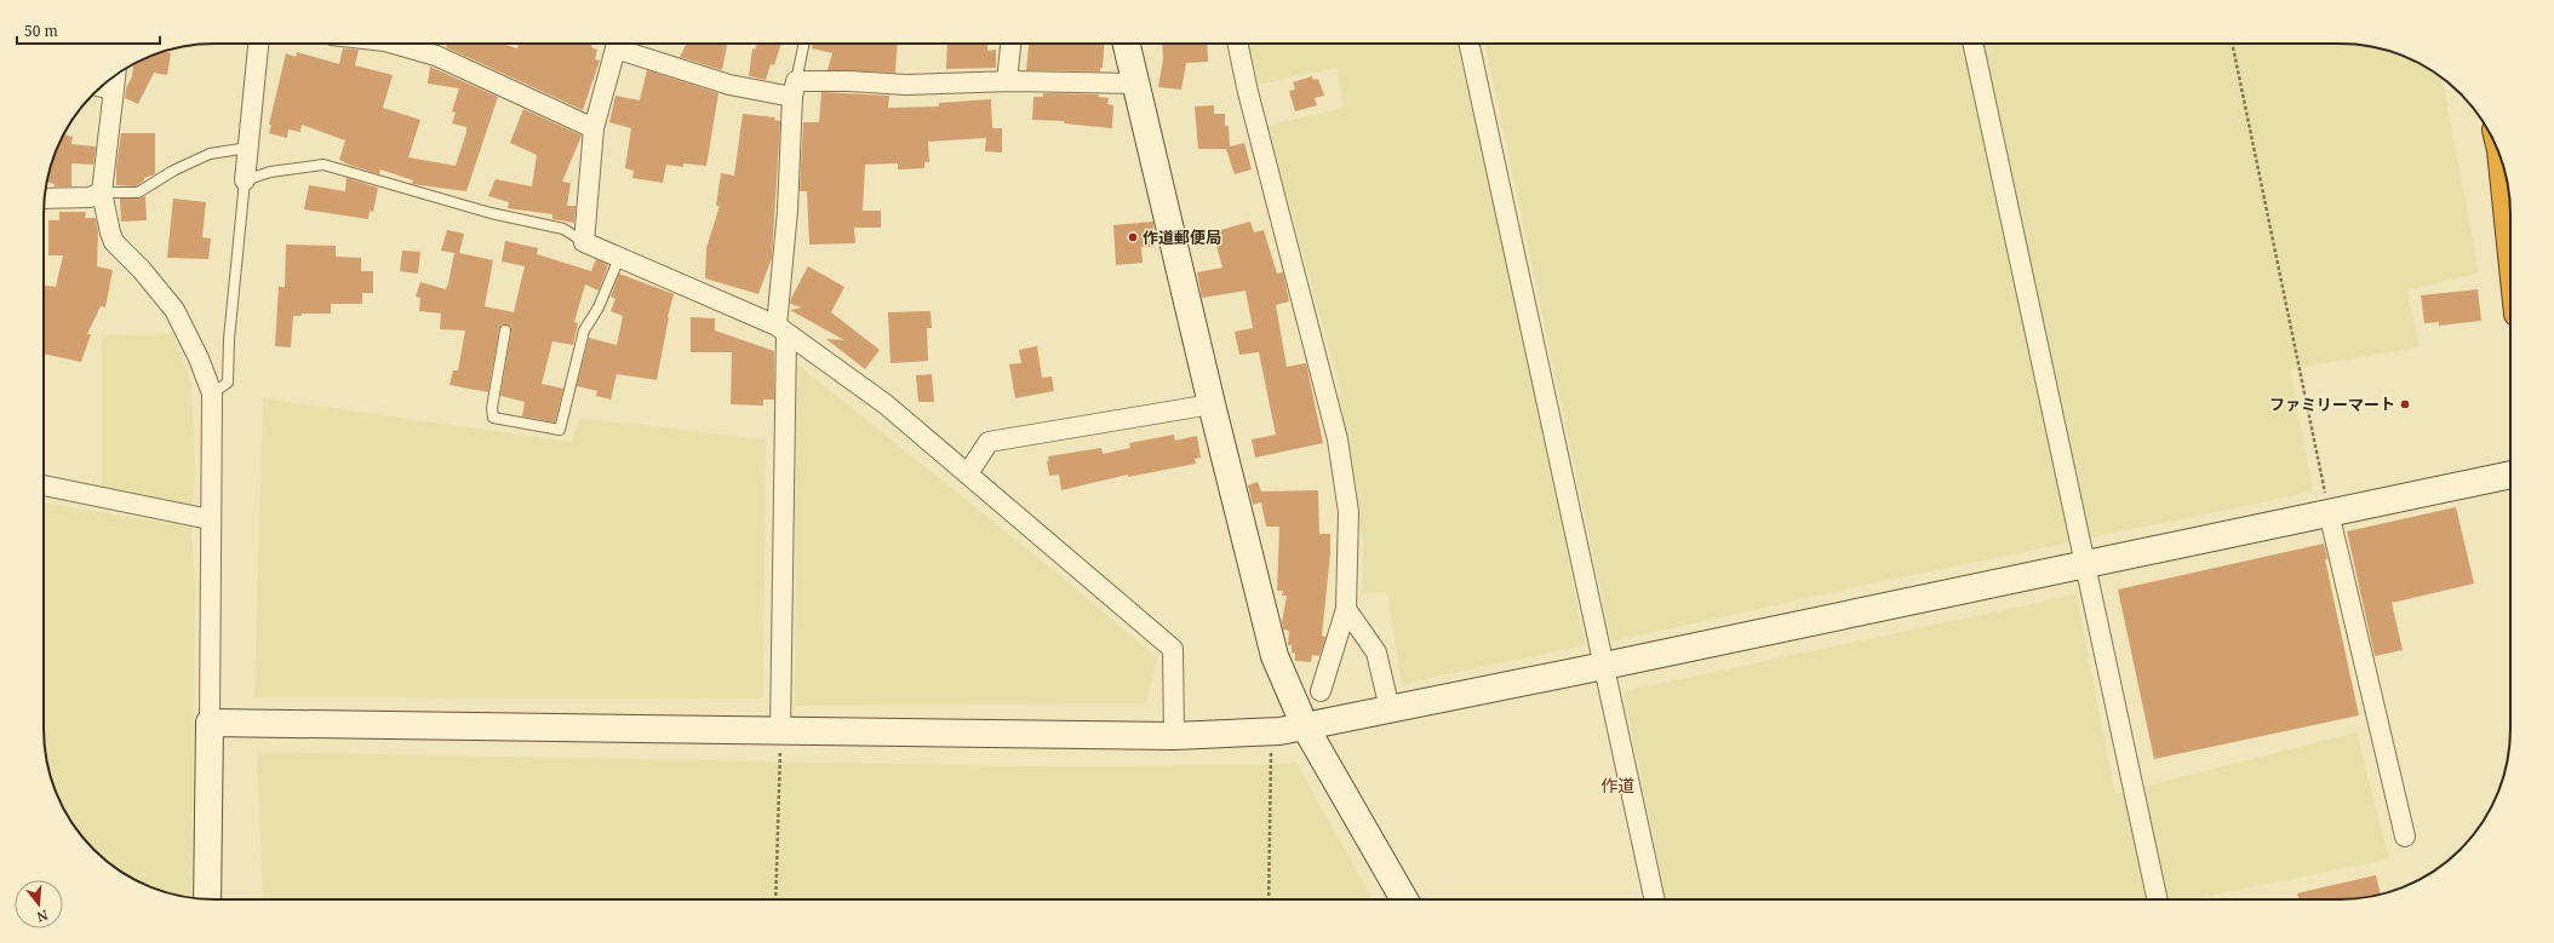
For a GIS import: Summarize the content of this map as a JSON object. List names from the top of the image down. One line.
{"districts":["作道"],"places":["作道郵便局","ファミリーマート"],"scale_bar":"50 m","north":"bottom"}
